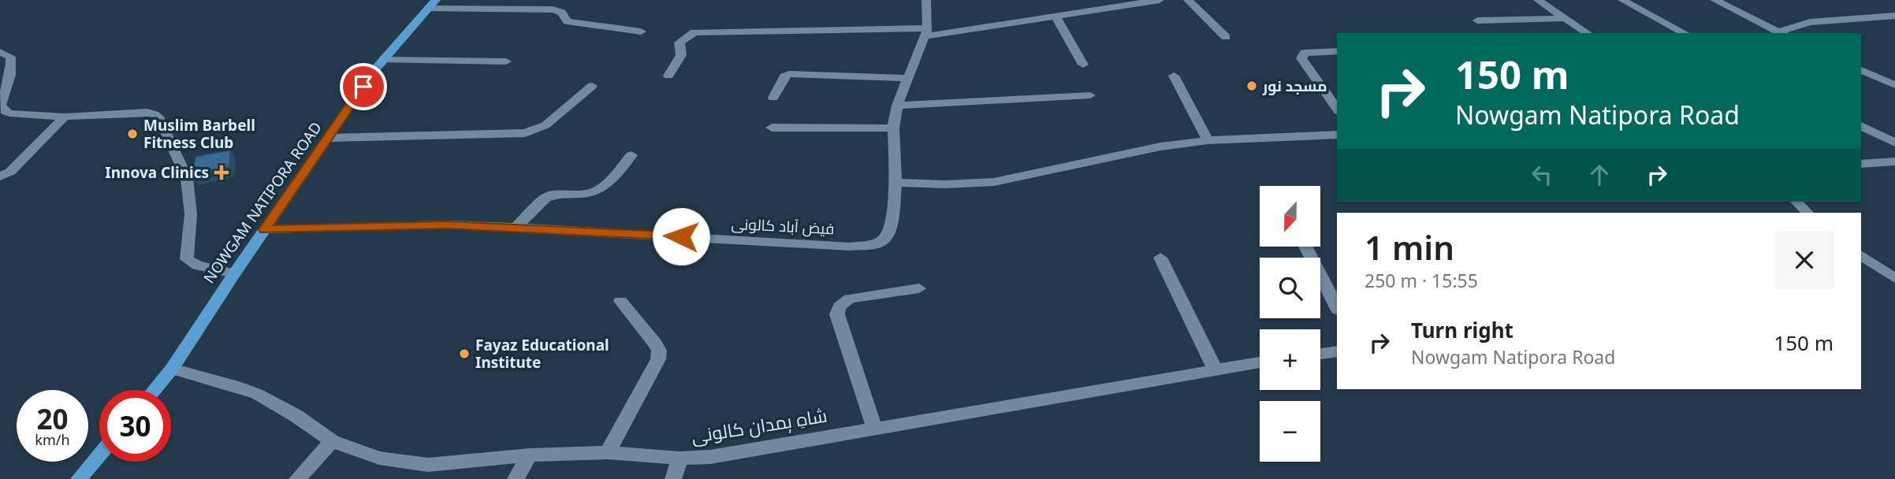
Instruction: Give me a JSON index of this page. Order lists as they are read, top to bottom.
{
  "streets": {
    "main road": ["NOWGAM NATIPORA ROAD"],
    "street": ["فیض آباد کالونی", "شاہِ ہمدان کالونی"]
  },
  "crossings": [
    ["NOWGAM NATIPORA ROAD", "فیض آباد کالونی"],
    ["NOWGAM NATIPORA ROAD", "شاہِ ہمدان کالونی"]
  ],
  "places": {
    "other": ["مسجد نور", "Muslim Barbell Fitness Club", "Fayaz Educational Institute"],
    "health": ["Innova Clinics"]
  },
  "north": "bottom",
  "page": {
    "turn": ["150 m", "Nowgam Natipora Road"],
    "map_buttons": ["+", "−"],
    "heading": ["1 min", "250 m · 15:55"],
    "list": [
      {
        "name": "Turn right",
        "note": "Nowgam Natipora Road",
        "value": "150 m"
      }
    ],
    "speed": "20 km/h",
    "limit": "30"
  }
}
